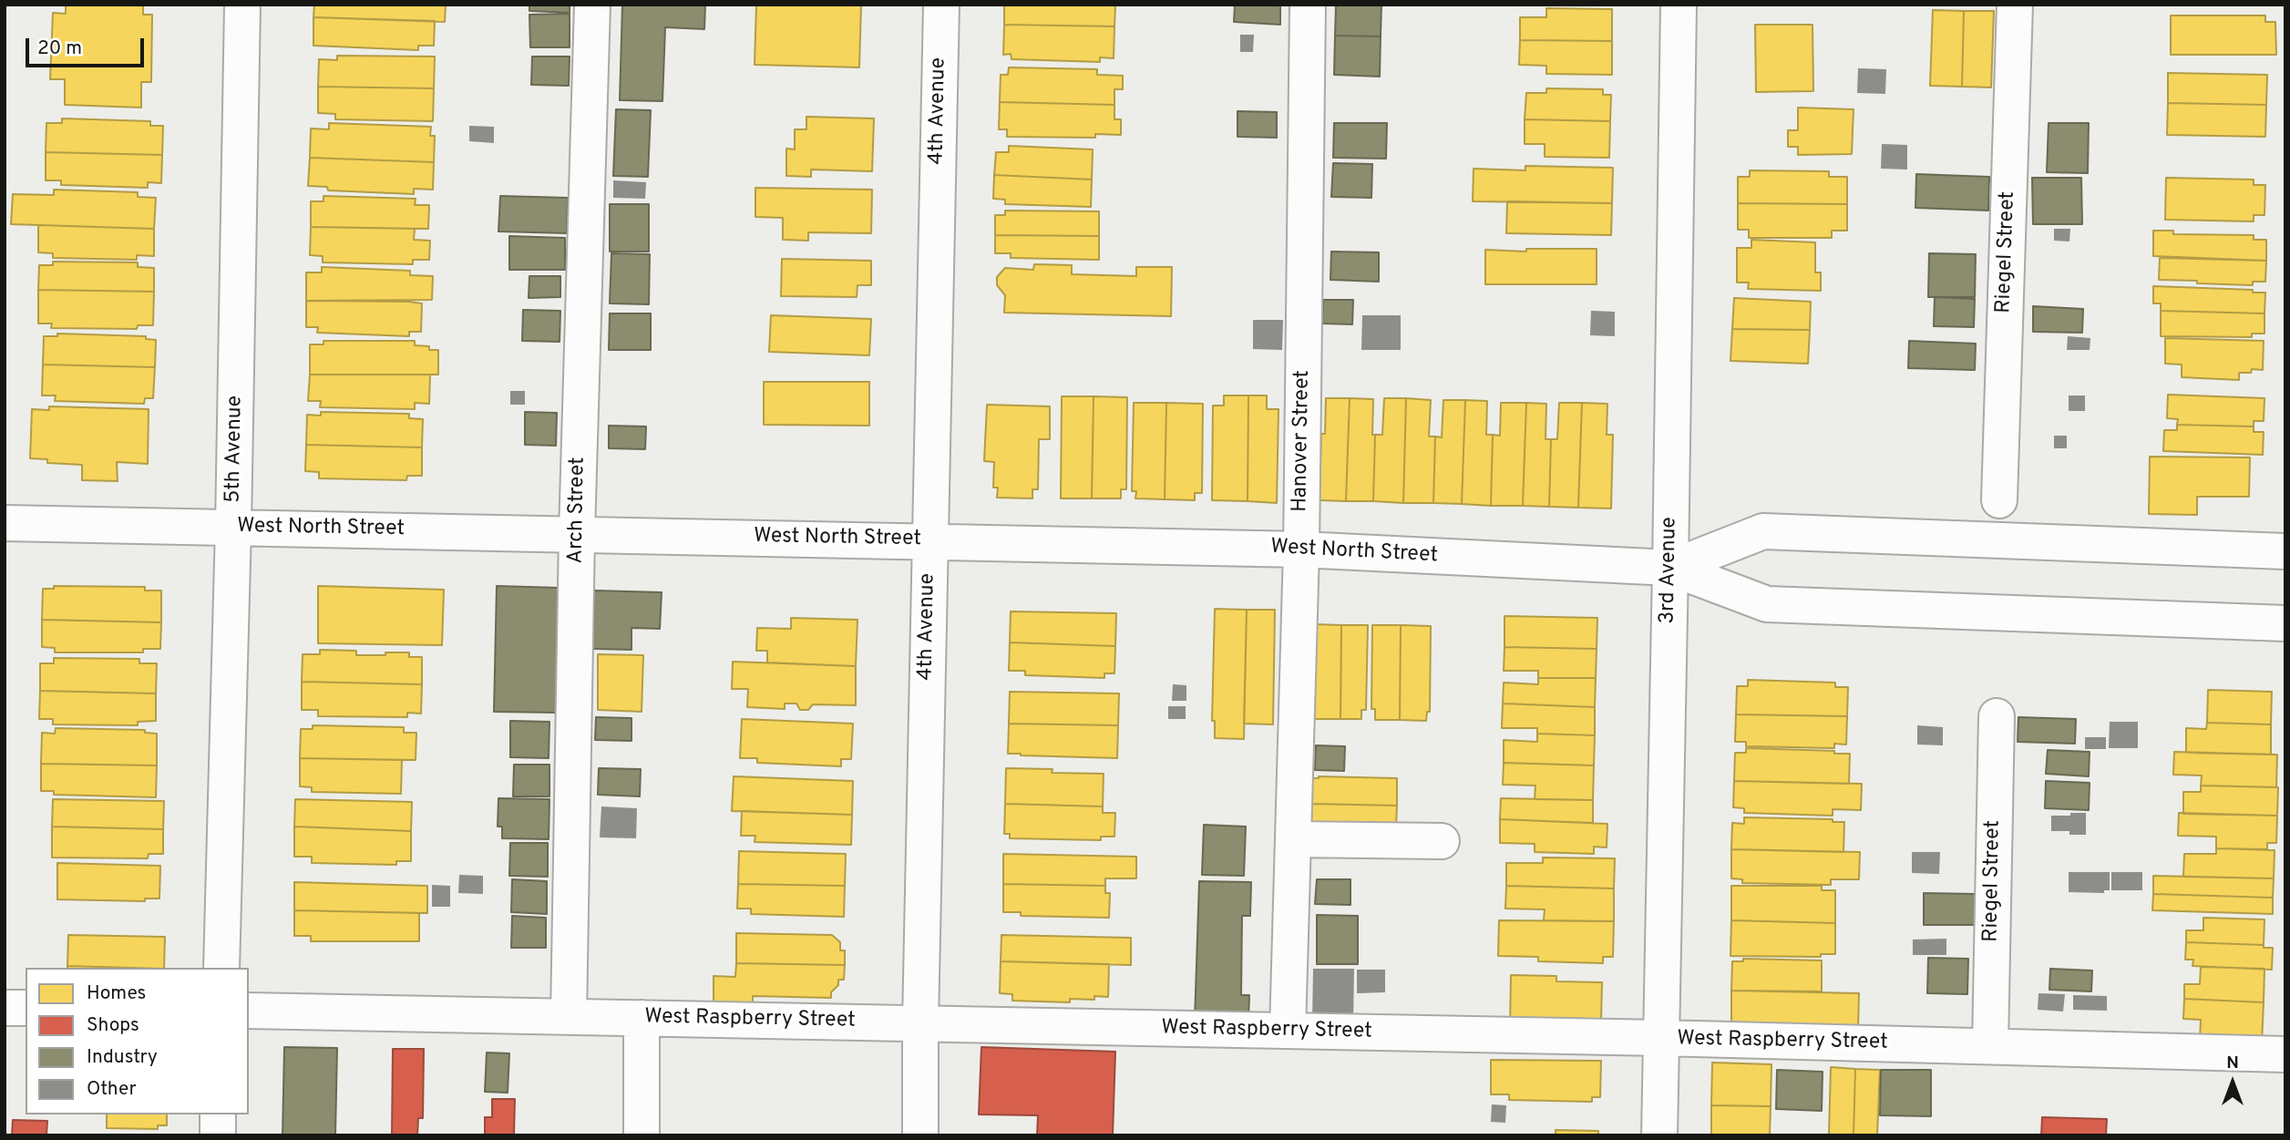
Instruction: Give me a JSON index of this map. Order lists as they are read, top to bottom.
{
  "streets": {
    "main road": [
      "4th Avenue",
      "Riegel Street",
      "Hanover Street",
      "5th Avenue",
      "Arch Street",
      "West North Street",
      "3rd Avenue",
      "West Raspberry Street"
    ]
  },
  "crossings": [
    ["4th Avenue", "West North Street"],
    ["4th Avenue", "West Raspberry Street"],
    ["Riegel Street", "West Raspberry Street"],
    ["Hanover Street", "West North Street"],
    ["Hanover Street", "West Raspberry Street"],
    ["5th Avenue", "West North Street"],
    ["Arch Street", "West North Street"],
    ["Arch Street", "West Raspberry Street"],
    ["West North Street", "3rd Avenue"],
    ["3rd Avenue", "West Raspberry Street"]
  ],
  "legend": [
    "Homes",
    "Shops",
    "Industry",
    "Other"
  ],
  "scale_bar": "20 m",
  "north": "top"
}
